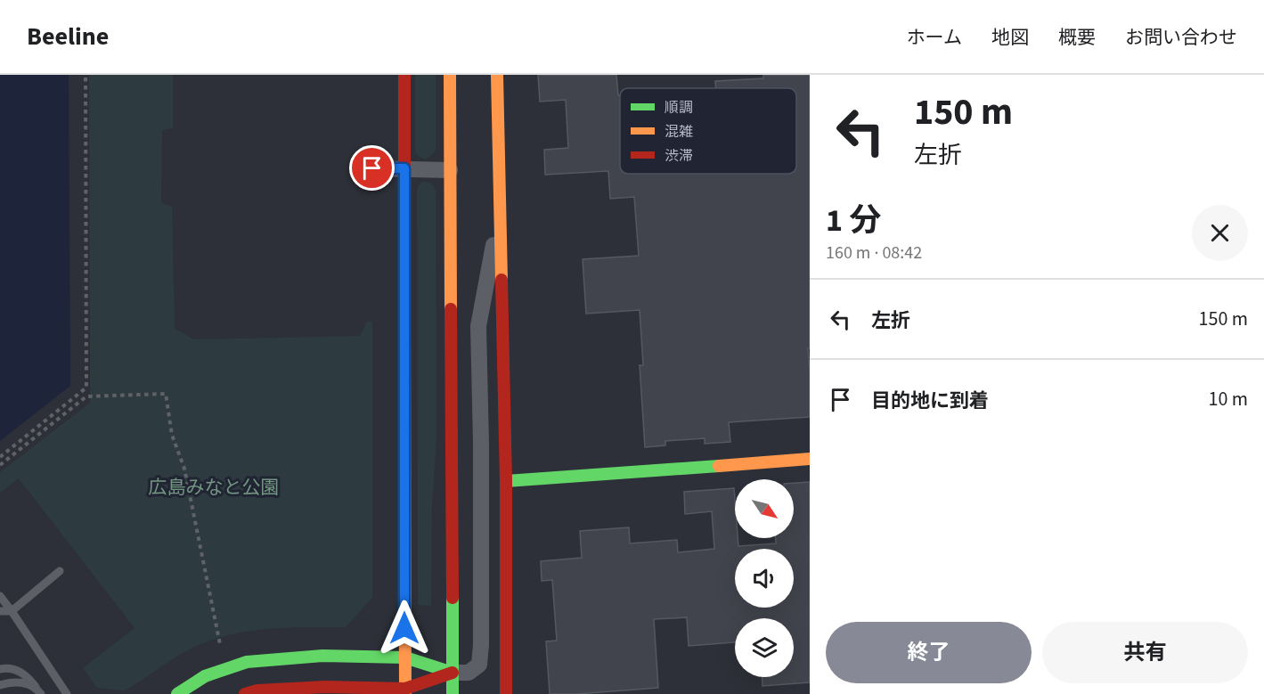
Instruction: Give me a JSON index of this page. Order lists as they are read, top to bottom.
{
  "parks": ["広島みなと公園"],
  "legend": ["順調", "混雑", "渋滞"],
  "north": "bottom right",
  "page": {
    "header": "Beeline",
    "nav": [
      "ホーム",
      "地図",
      "概要",
      "お問い合わせ"
    ],
    "turn": ["150 m", "左折"],
    "heading": ["1 分", "160 m · 08:42"],
    "list": [
      {
        "name": "左折",
        "value": "150 m"
      },
      {
        "name": "目的地に到着",
        "value": "10 m"
      }
    ],
    "buttons": ["終了", "共有"]
  }
}
